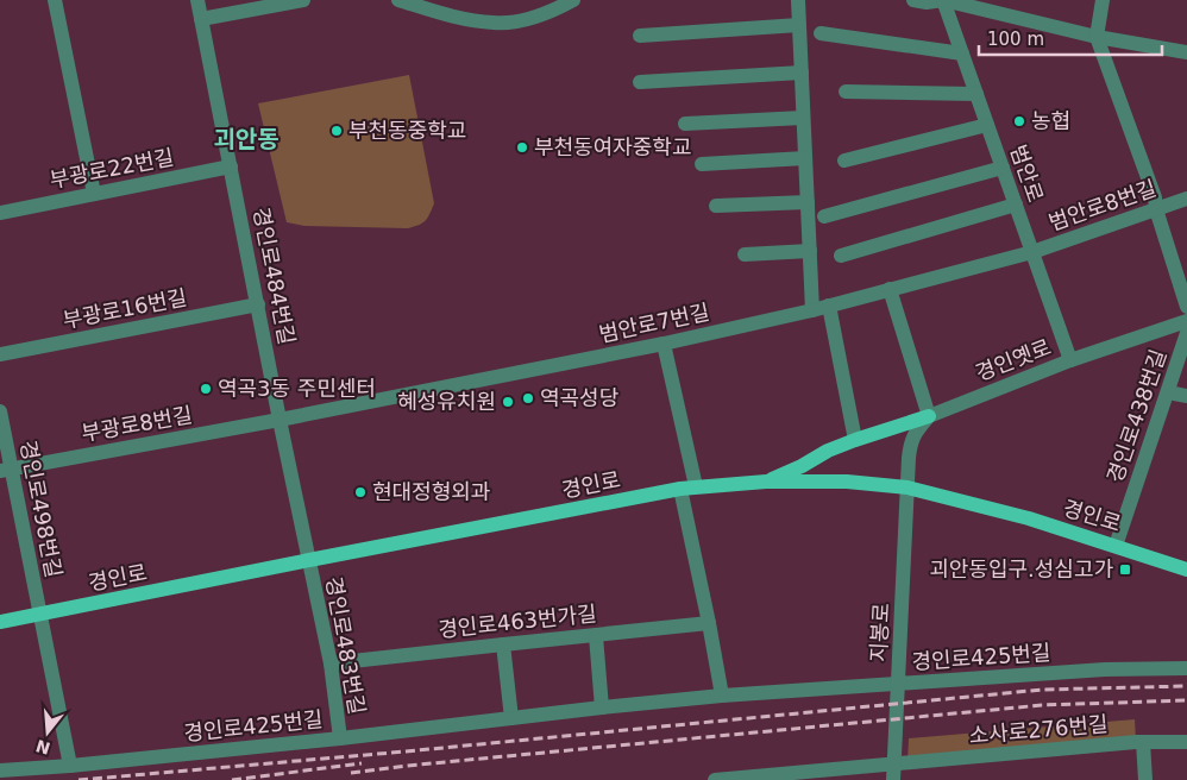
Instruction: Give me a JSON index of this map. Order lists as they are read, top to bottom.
{
  "streets": {
    "main road": ["경인로"],
    "street": [
      "부광로22번길",
      "범안로",
      "범안로8번길",
      "경인로484번길",
      "부광로16번길",
      "범안로7번길",
      "경인옛로",
      "경인로438번길",
      "부광로8번길",
      "경인로498번길",
      "경인로463번가길",
      "지봉로",
      "경인로483번길",
      "경인로425번길",
      "소사로276번길"
    ]
  },
  "crossings": [
    ["부광로22번길", "경인로484번길"],
    ["범안로", "범안로8번길"],
    ["범안로", "범안로7번길"],
    ["범안로", "경인옛로"],
    ["범안로8번길", "범안로7번길"],
    ["경인로484번길", "부광로16번길"],
    ["경인로484번길", "범안로7번길"],
    ["경인로484번길", "부광로8번길"],
    ["경인로484번길", "경인로"],
    ["경인로484번길", "경인로483번길"],
    ["범안로7번길", "부광로8번길"],
    ["경인로438번길", "경인로"],
    ["부광로8번길", "경인로498번길"],
    ["경인로", "경인로498번길"],
    ["경인로", "지봉로"],
    ["경인로", "경인로483번길"],
    ["경인로498번길", "경인로425번길"],
    ["경인로463번가길", "경인로483번길"],
    ["경인로483번길", "경인로425번길"]
  ],
  "districts": ["괴안동"],
  "places": {
    "other": [
      "농협",
      "부천동중학교",
      "부천동여자중학교",
      "역곡3동 주민센터",
      "역곡성당",
      "혜성유치원",
      "현대정형외과"
    ],
    "transit": ["괴안동입구.성심고가"]
  },
  "scale_bar": "100 m",
  "north": "bottom"
}
